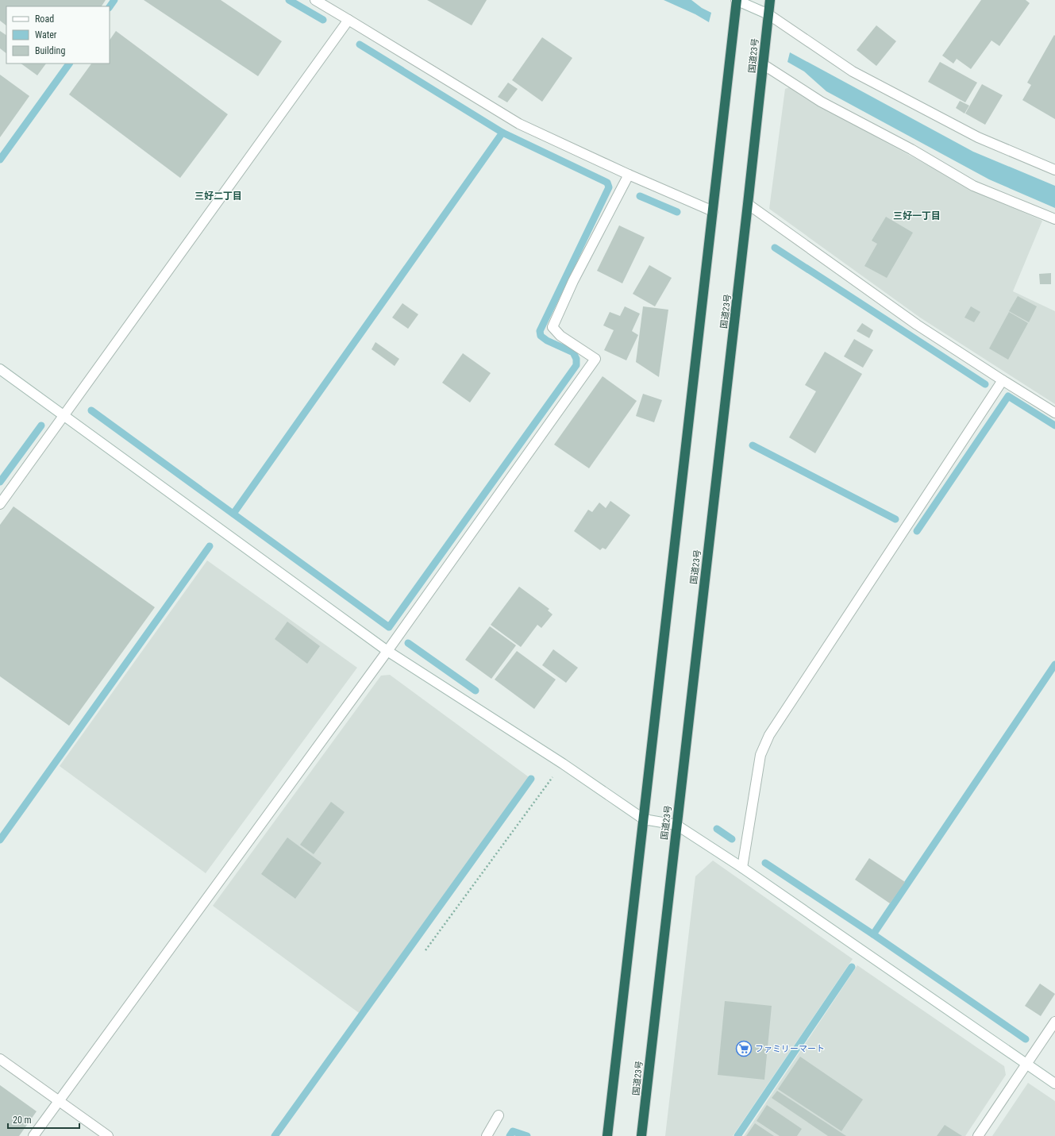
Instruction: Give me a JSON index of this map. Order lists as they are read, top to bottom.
{
  "streets": {
    "highway": ["国道23号"]
  },
  "districts": ["三好二丁目", "三好一丁目"],
  "places": {
    "supermarket": ["ファミリーマート"]
  },
  "legend": ["Road", "Water", "Building"],
  "scale_bar": "20 m"
}
